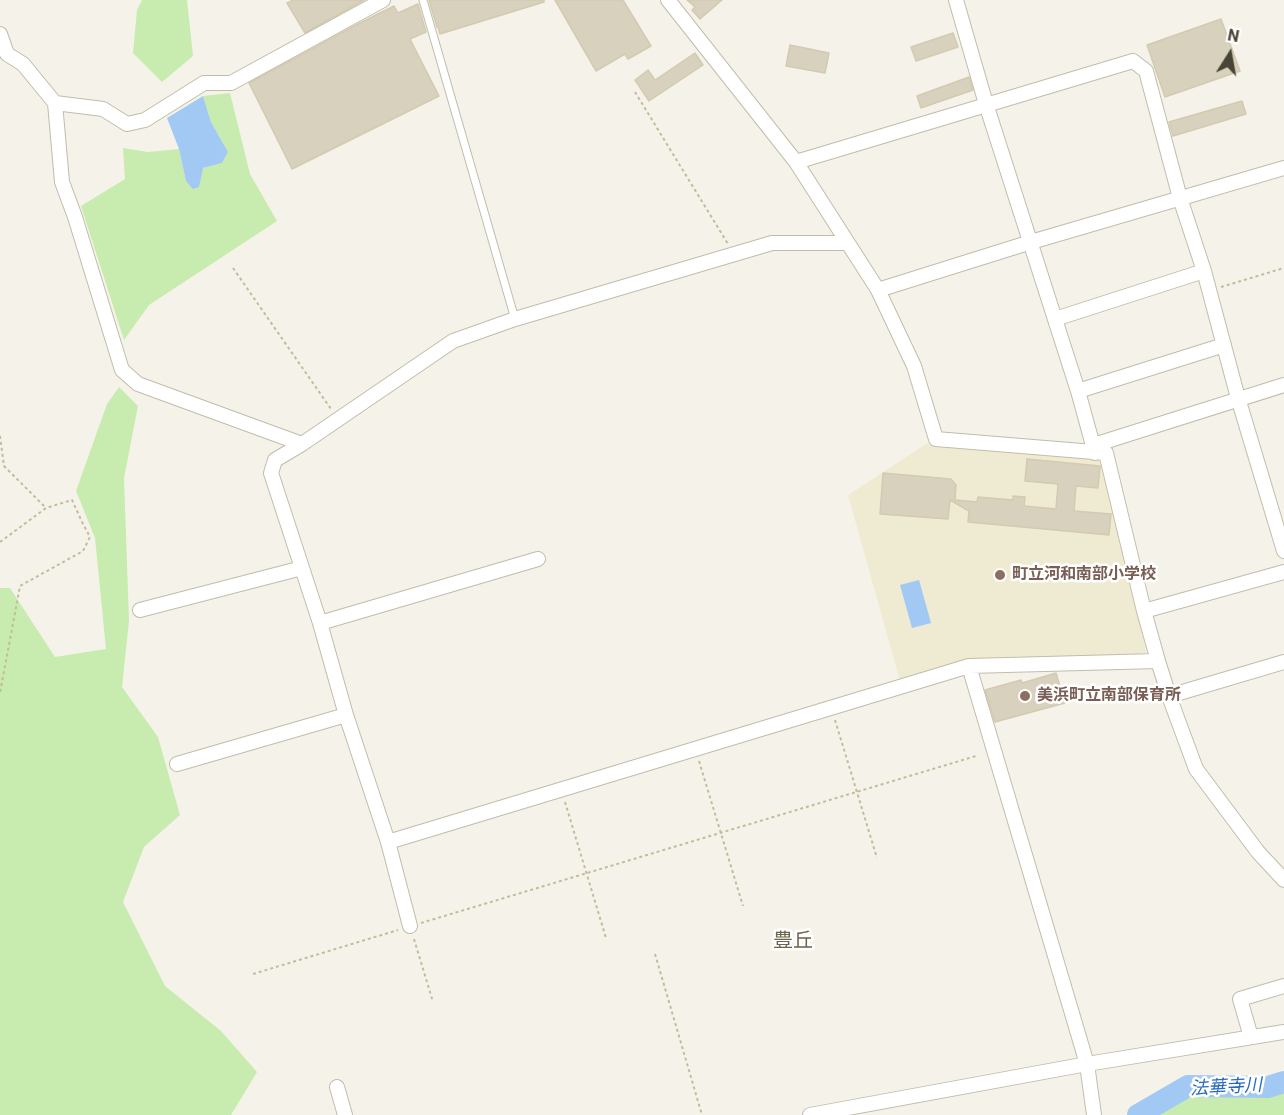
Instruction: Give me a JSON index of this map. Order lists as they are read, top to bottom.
{
  "districts": ["豊丘"],
  "water": ["法華寺川"],
  "places": ["町立河和南部小学校", "美浜町立南部保育所"],
  "north": "top"
}
